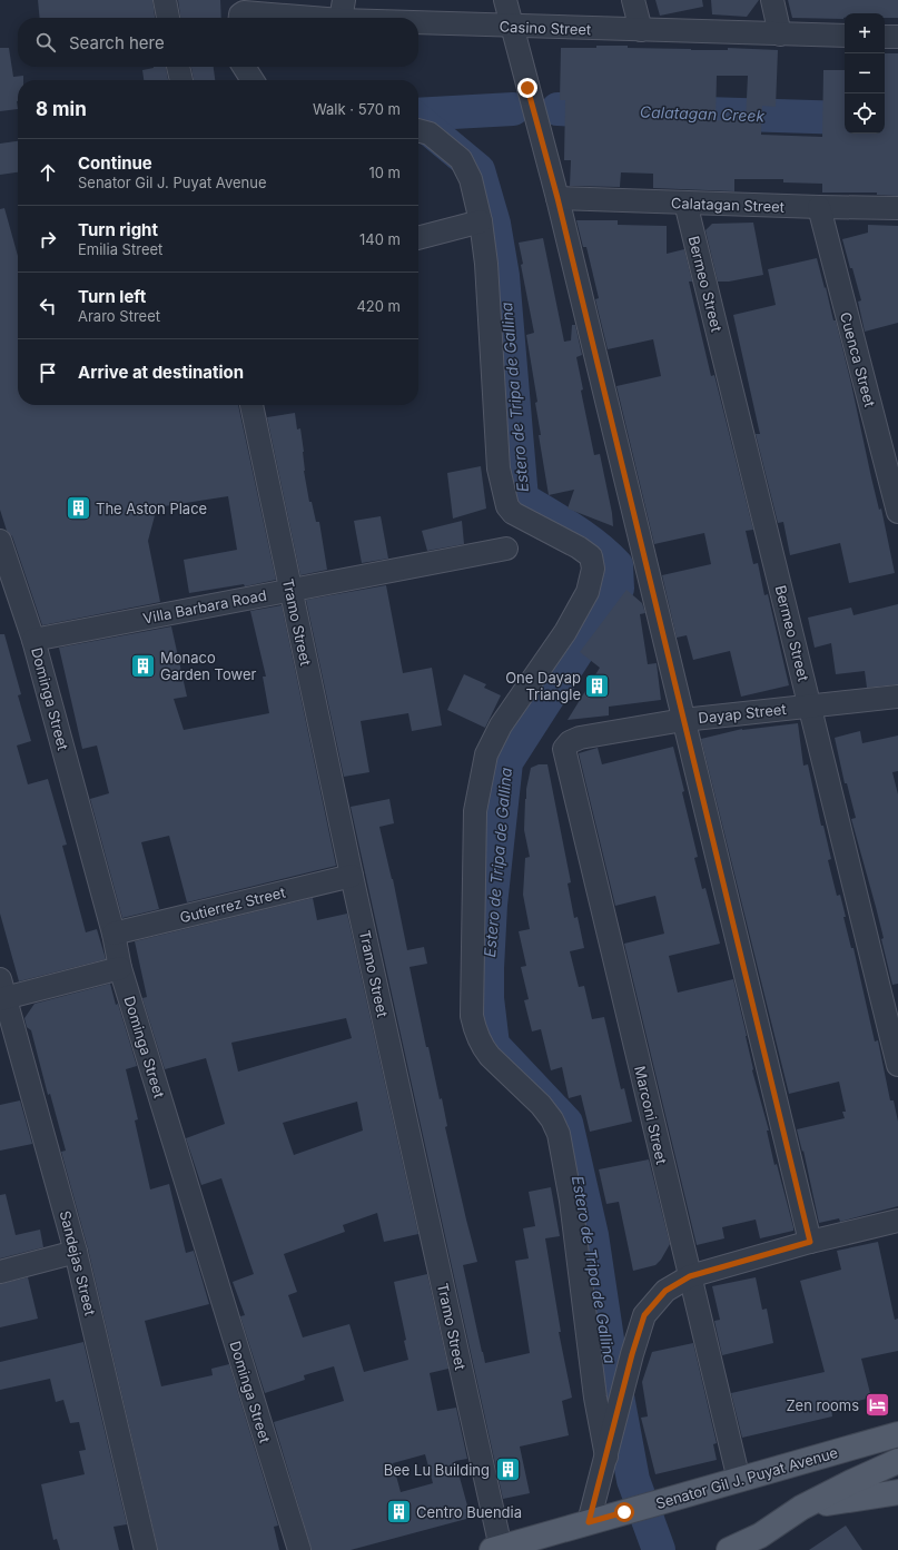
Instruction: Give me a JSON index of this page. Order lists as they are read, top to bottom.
{
  "streets": {
    "main road": ["Senator Gil J. Puyat Avenue"],
    "street": [
      "Casino Street",
      "Calatagan Street",
      "Bermeo Street",
      "Cuenca Street",
      "Villa Barbara Road",
      "Tramo Street",
      "Dominga Street",
      "Dayap Street",
      "Gutierrez Street",
      "Marconi Street",
      "Sandejas Street"
    ]
  },
  "crossings": [
    ["Calatagan Street", "Bermeo Street"],
    ["Calatagan Street", "Cuenca Street"],
    ["Bermeo Street", "Dayap Street"],
    ["Villa Barbara Road", "Tramo Street"],
    ["Villa Barbara Road", "Dominga Street"],
    ["Tramo Street", "Gutierrez Street"],
    ["Tramo Street", "Senator Gil J. Puyat Avenue"],
    ["Dominga Street", "Gutierrez Street"],
    ["Dayap Street", "Marconi Street"],
    ["Marconi Street", "Senator Gil J. Puyat Avenue"]
  ],
  "water": ["Calatagan Creek", "Estero de Tripa de Gallina"],
  "places": {
    "building": [
      "The Aston Place",
      "Monaco Garden Tower",
      "One Dayap Triangle",
      "Bee Lu Building",
      "Centro Buendia"
    ],
    "hotel": ["Zen rooms"]
  },
  "page": {
    "map_buttons": ["+", "−"],
    "search": "Search here",
    "heading": ["8 min", "Walk · 570 m"],
    "list": [
      ["Continue", "Senator Gil J. Puyat Avenue", "10 m"],
      ["Turn right", "Emilia Street", "140 m"],
      ["Turn left", "Araro Street", "420 m"],
      "Arrive at destination"
    ]
  }
}
